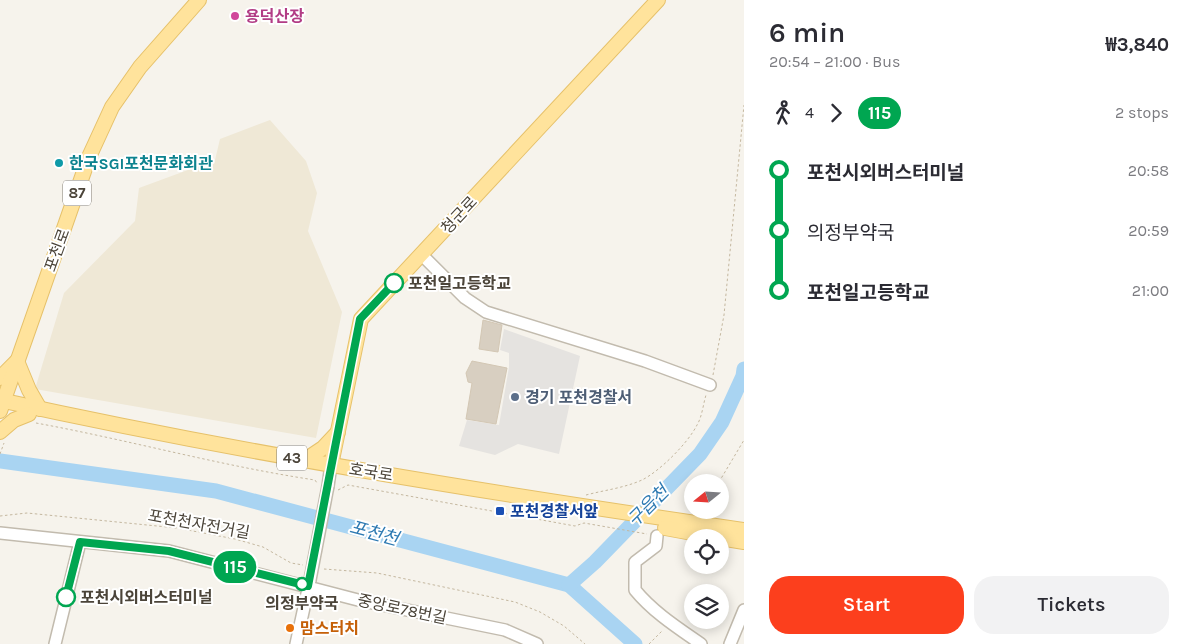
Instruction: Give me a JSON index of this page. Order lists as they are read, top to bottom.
{
  "streets": {
    "main road": [
      "87",
      "청군로",
      "포천로",
      "43",
      "호국로"
    ],
    "street": ["중앙로78번길"],
    "path": ["포천천자전거길"]
  },
  "crossings": [
    ["청군로", "호국로"],
    ["포천로", "호국로"]
  ],
  "water": ["구읍천", "포천천"],
  "places": {
    "other": [
      "용덕산장",
      "한국SGI포천문화회관",
      "포천일고등학교",
      "경기 포천경찰서",
      "의정부약국",
      "포천시외버스터미널",
      "맘스터치"
    ],
    "transit": ["포천경찰서앞"]
  },
  "lines": ["bus line 115"],
  "north": "left",
  "page": {
    "on_map": "115",
    "heading": ["6 min", "20:54 – 21:00 · Bus", "₩3,840"],
    "legs": ["4", "115", "2 stops"],
    "list": [
      {
        "name": "포천시외버스터미널",
        "value": "20:58"
      },
      {
        "name": "의정부약국",
        "value": "20:59"
      },
      {
        "name": "포천일고등학교",
        "value": "21:00"
      }
    ],
    "buttons": ["Start", "Tickets"]
  }
}
